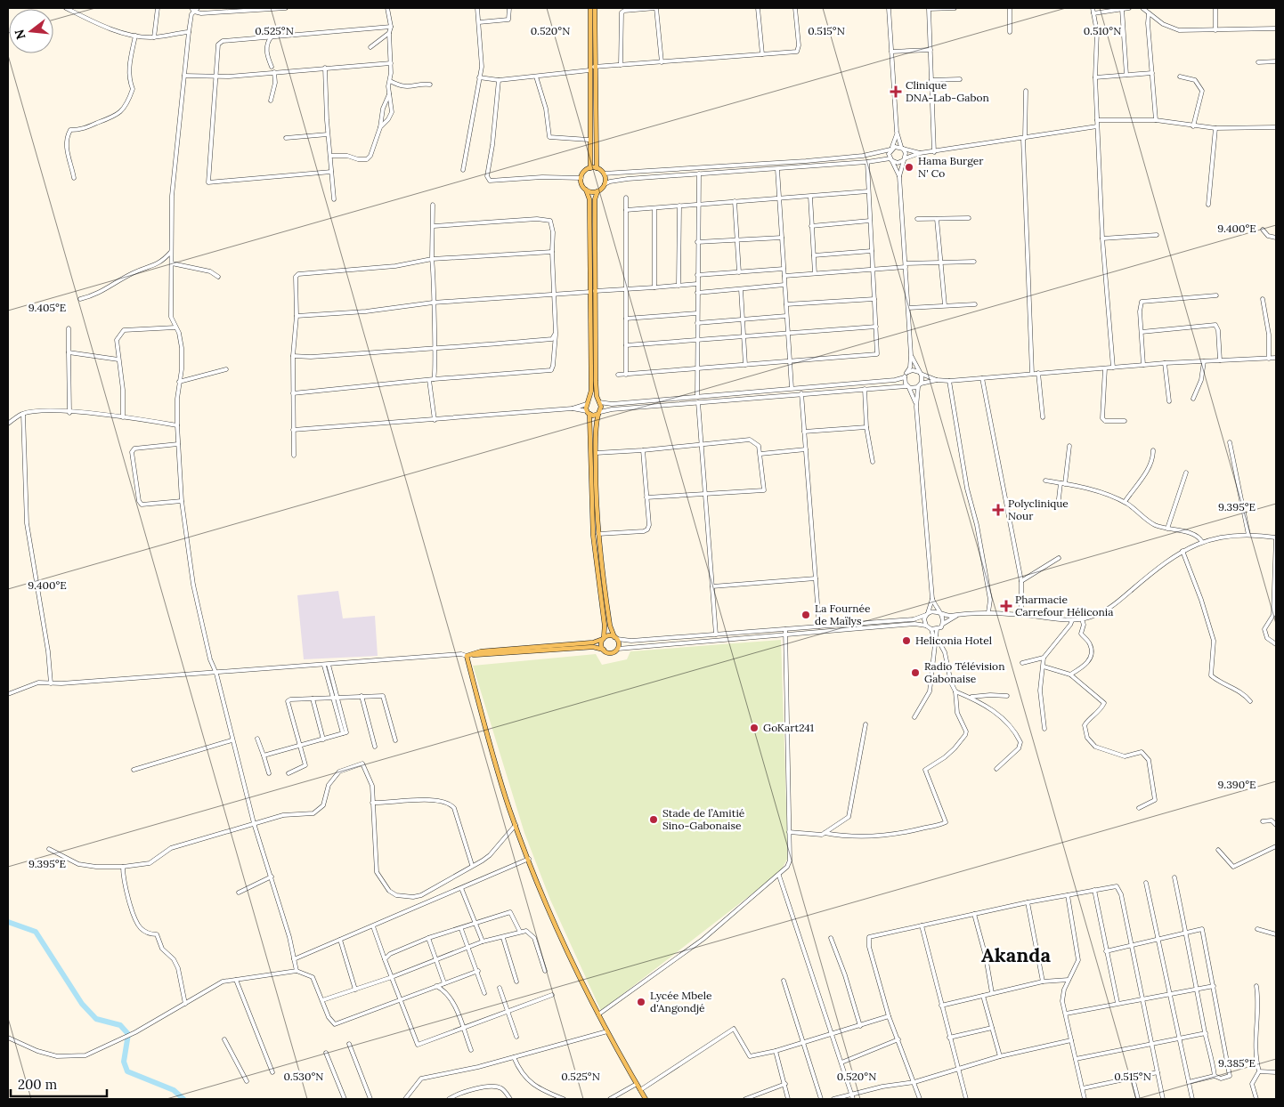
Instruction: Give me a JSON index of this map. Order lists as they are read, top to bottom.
{
  "districts": ["Akanda"],
  "places": {
    "health": ["Clinique DNA-Lab-Gabon", "Polyclinique Nour", "Pharmacie Carrefour Héliconia"],
    "other": [
      "Hama Burger N' Co",
      "La Fournée de Maïlys",
      "Heliconia Hotel",
      "Radio Télévision Gabonaise",
      "GoKart241",
      "Stade de l’Amitié Sino-Gabonaise",
      "Lycée Mbele d'Angondjé"
    ]
  },
  "scale_bar": "200 m",
  "north": "left",
  "coordinates": [
    "0.525°N",
    "0.520°N",
    "0.515°N",
    "0.510°N",
    "9.400°E",
    "9.405°E",
    "9.395°E",
    "9.390°E",
    "9.385°E",
    "0.530°N"
  ]
}
